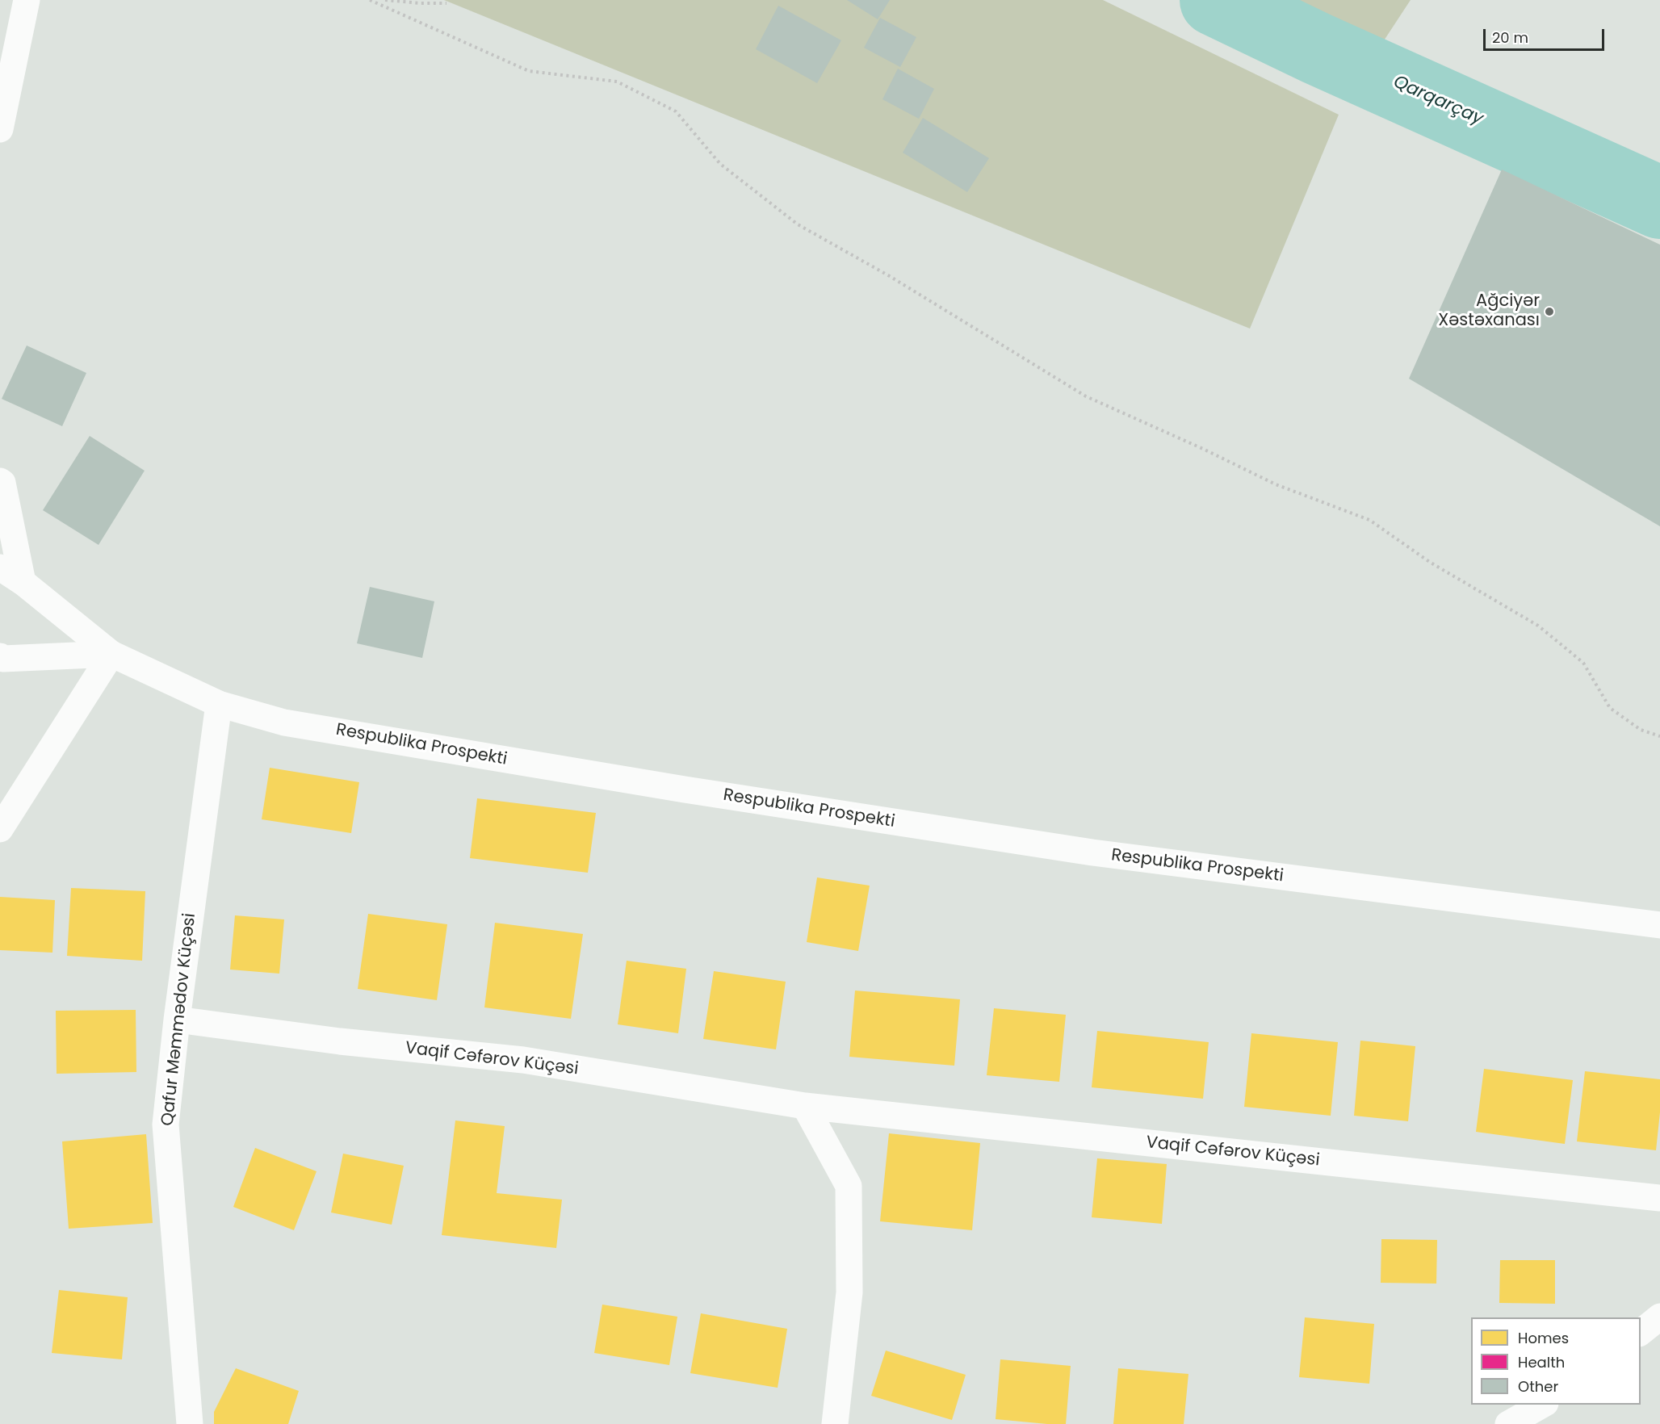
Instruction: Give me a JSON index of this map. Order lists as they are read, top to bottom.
{
  "streets": {
    "street": ["Respublika Prospekti", "Qafur Məmmədov Küçəsi", "Vaqif Cəfərov Küçəsi"]
  },
  "crossings": [
    ["Respublika Prospekti", "Qafur Məmmədov Küçəsi"],
    ["Qafur Məmmədov Küçəsi", "Vaqif Cəfərov Küçəsi"]
  ],
  "water": ["Qarqarçay"],
  "places": ["Ağciyər Xəstəxanası"],
  "legend": ["Homes", "Health", "Other"],
  "scale_bar": "20 m"
}
